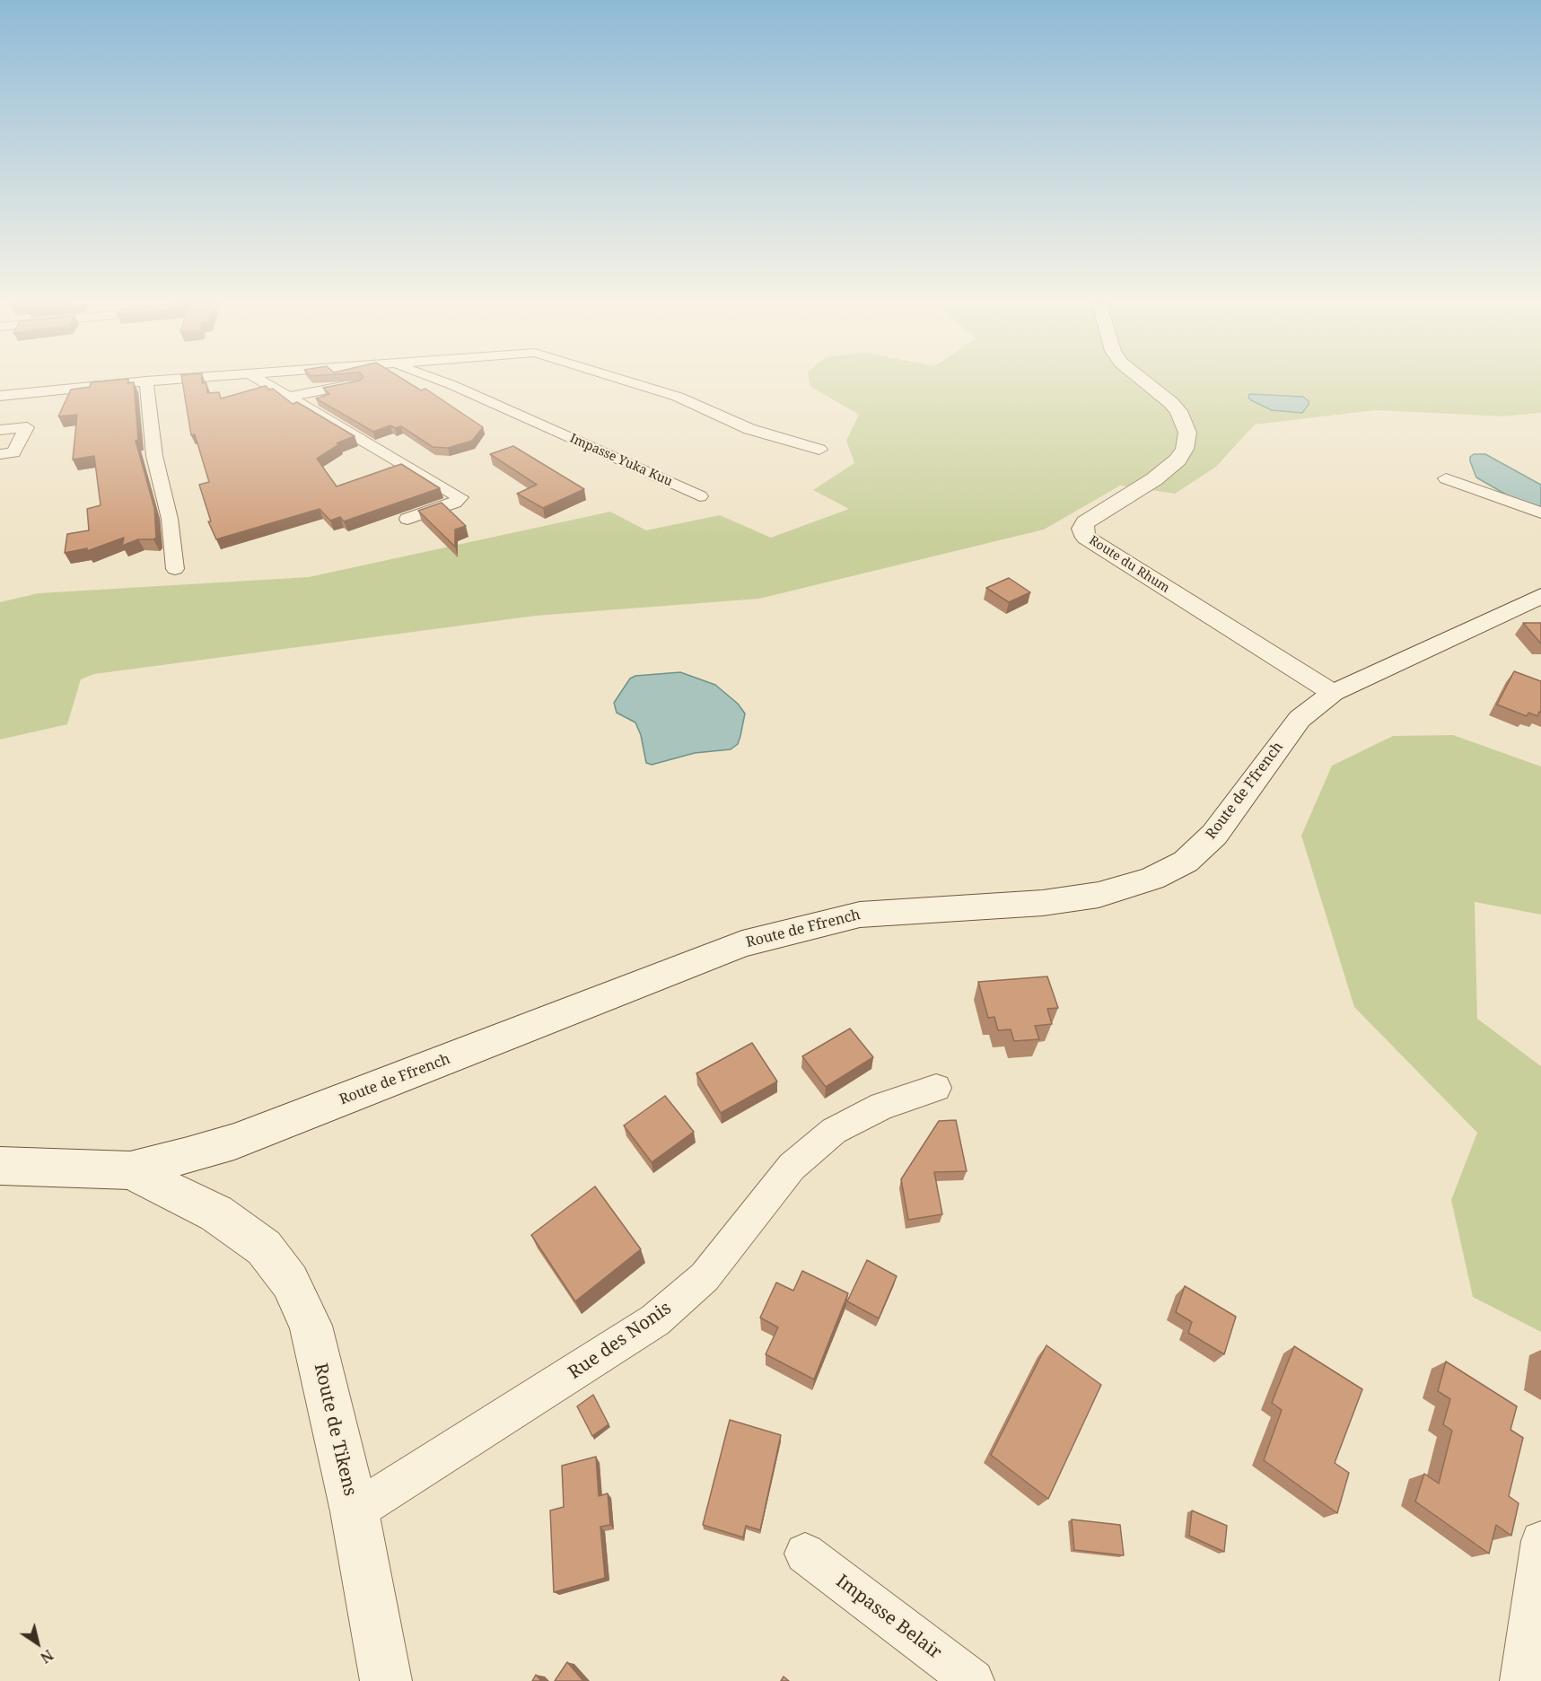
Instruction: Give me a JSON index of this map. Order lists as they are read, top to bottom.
{
  "streets": {
    "street": [
      "Impasse Yuka Kuu",
      "Route du Rhum",
      "Route de Ffrench",
      "Rue des Nonis",
      "Route de Tikens",
      "Impasse Belair"
    ]
  },
  "crossings": [
    ["Route du Rhum", "Route de Ffrench"],
    ["Route de Ffrench", "Route de Tikens"],
    ["Rue des Nonis", "Route de Tikens"]
  ],
  "north": "bottom right"
}
